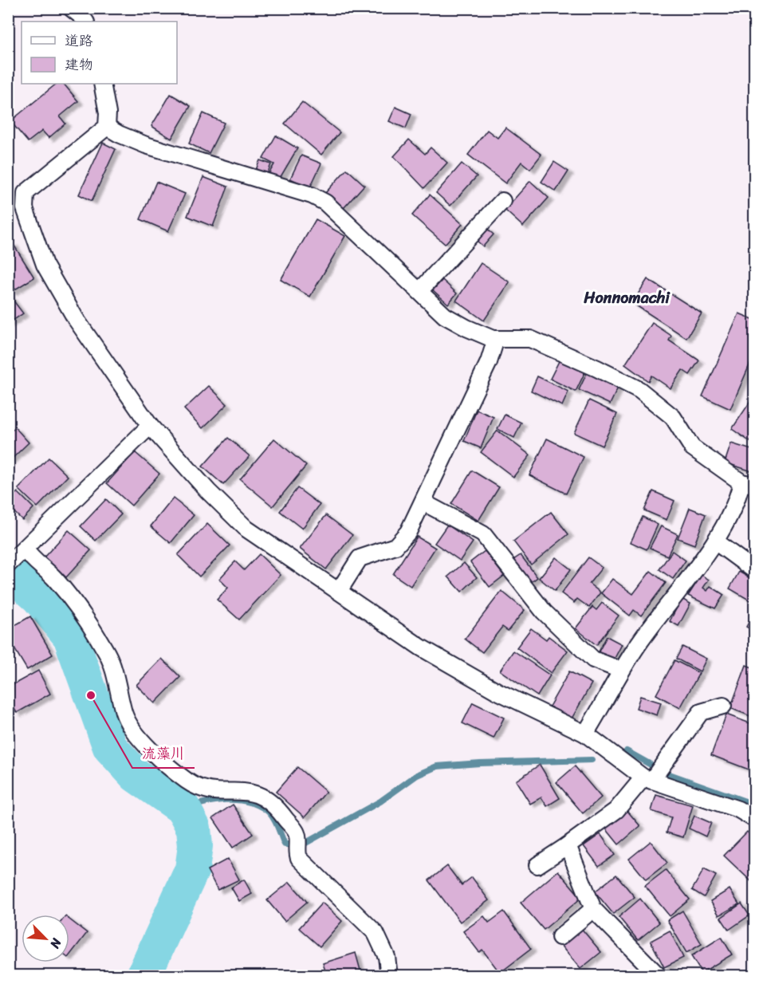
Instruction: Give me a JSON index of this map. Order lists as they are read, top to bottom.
{
  "districts": ["Honnomachi"],
  "places": ["流藻川"],
  "legend": ["道路", "建物"],
  "north": "bottom right"
}
